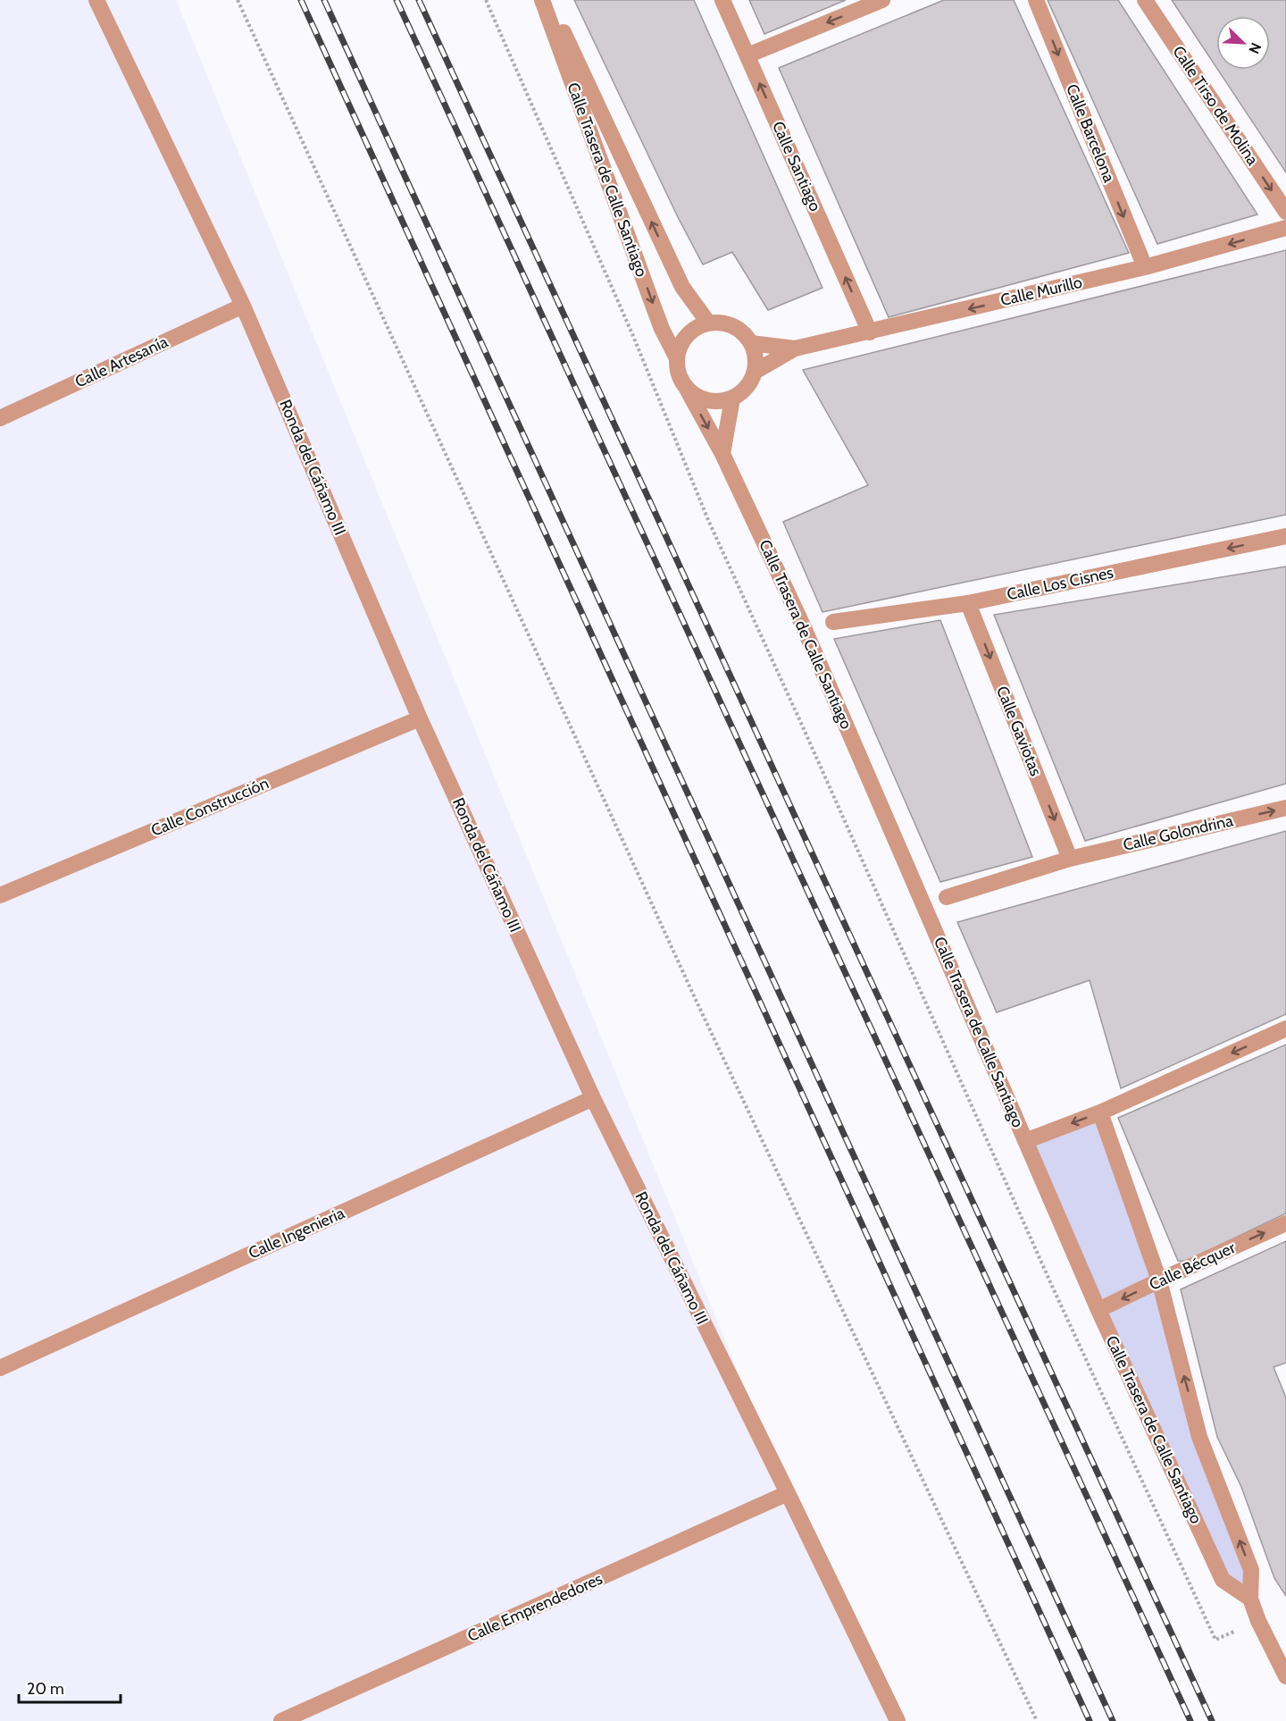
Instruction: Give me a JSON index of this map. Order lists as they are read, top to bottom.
{
  "streets": {
    "street": [
      "Calle Tirso de Molina",
      "Calle Barcelona",
      "Calle Santiago",
      "Calle Trasera de Calle Santiago",
      "Calle Murillo",
      "Calle Artesanía",
      "Ronda del Cáñamo III",
      "Calle Los Cisnes",
      "Calle Gaviotas",
      "Calle Construcción",
      "Calle Golondrina",
      "Calle Ingenieria",
      "Calle Bécquer",
      "Calle Emprendedores"
    ]
  },
  "crossings": [
    ["Calle Barcelona", "Calle Murillo"],
    ["Calle Santiago", "Calle Murillo"],
    ["Calle Trasera de Calle Santiago", "Calle Murillo"],
    ["Calle Trasera de Calle Santiago", "Calle Bécquer"],
    ["Calle Artesanía", "Ronda del Cáñamo III"],
    ["Ronda del Cáñamo III", "Calle Construcción"],
    ["Ronda del Cáñamo III", "Calle Ingenieria"],
    ["Ronda del Cáñamo III", "Calle Emprendedores"],
    ["Calle Los Cisnes", "Calle Gaviotas"],
    ["Calle Gaviotas", "Calle Golondrina"]
  ],
  "one_way": [
    "Calle Tirso de Molina",
    "Calle Barcelona",
    "Calle Santiago",
    "Calle Murillo",
    "Calle Los Cisnes",
    "Calle Gaviotas",
    "Calle Golondrina"
  ],
  "scale_bar": "20 m",
  "north": "bottom right"
}
